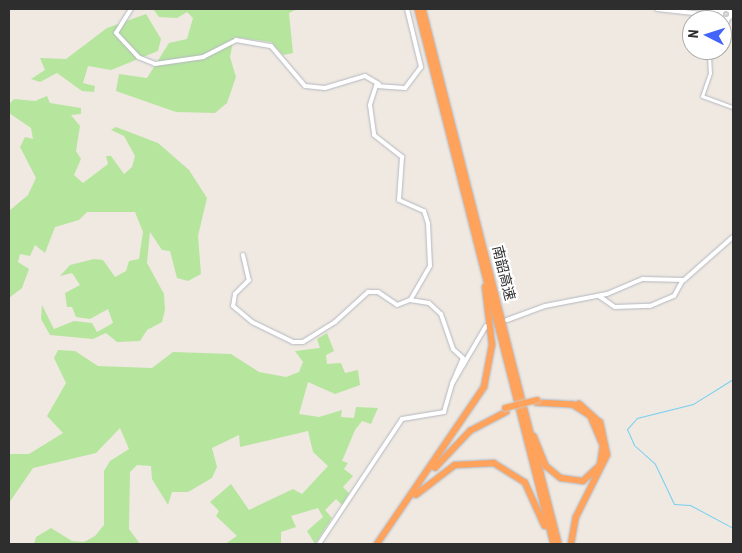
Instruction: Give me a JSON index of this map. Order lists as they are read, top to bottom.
{
  "streets": {
    "highway": ["南韶高速"]
  },
  "north": "left"
}
